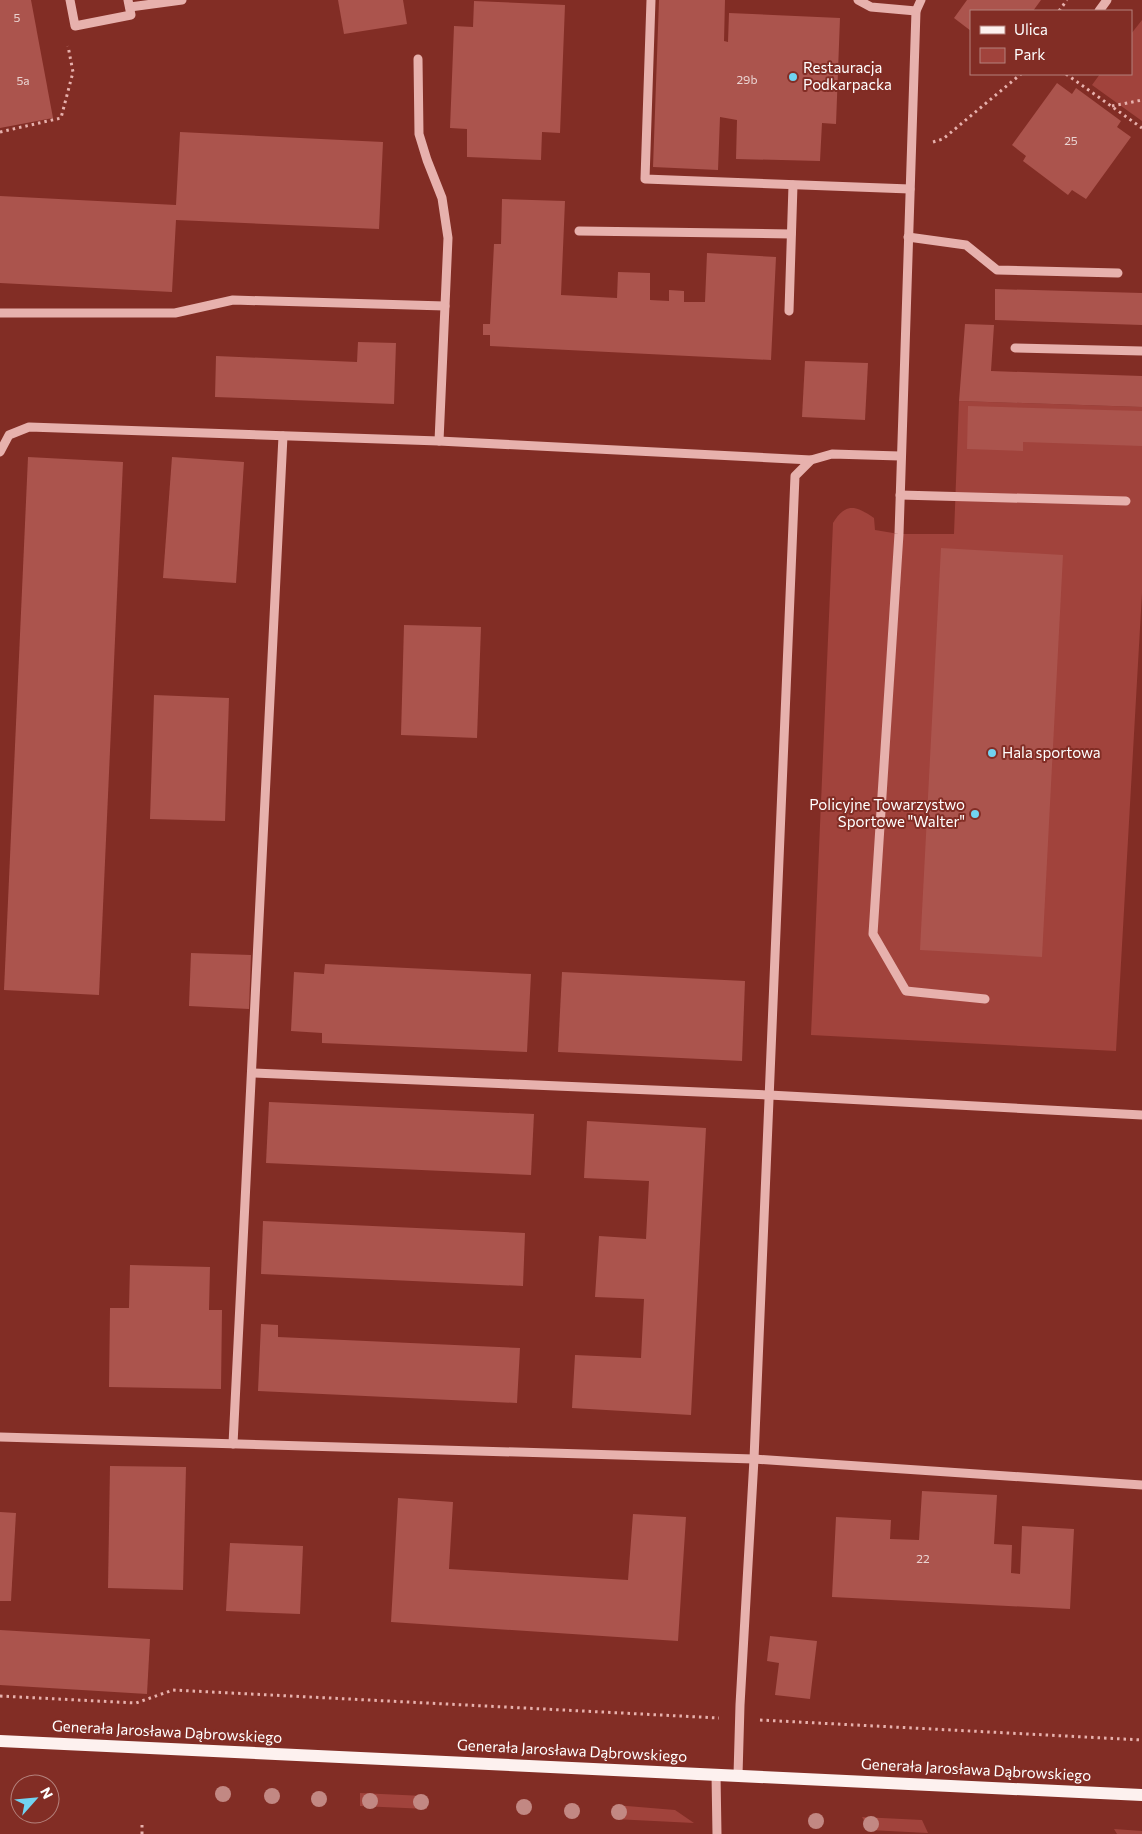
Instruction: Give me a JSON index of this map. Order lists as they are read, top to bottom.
{
  "streets": {
    "main road": ["Generała Jarosława Dąbrowskiego"]
  },
  "places": ["Restauracja Podkarpacka", "Hala sportowa", "Policyjne Towarzystwo Sportowe \"Walter\""],
  "house_numbers": [
    "5",
    "29b",
    "5a",
    "25",
    "22"
  ],
  "legend": ["Ulica", "Park"],
  "north": "top right"
}
